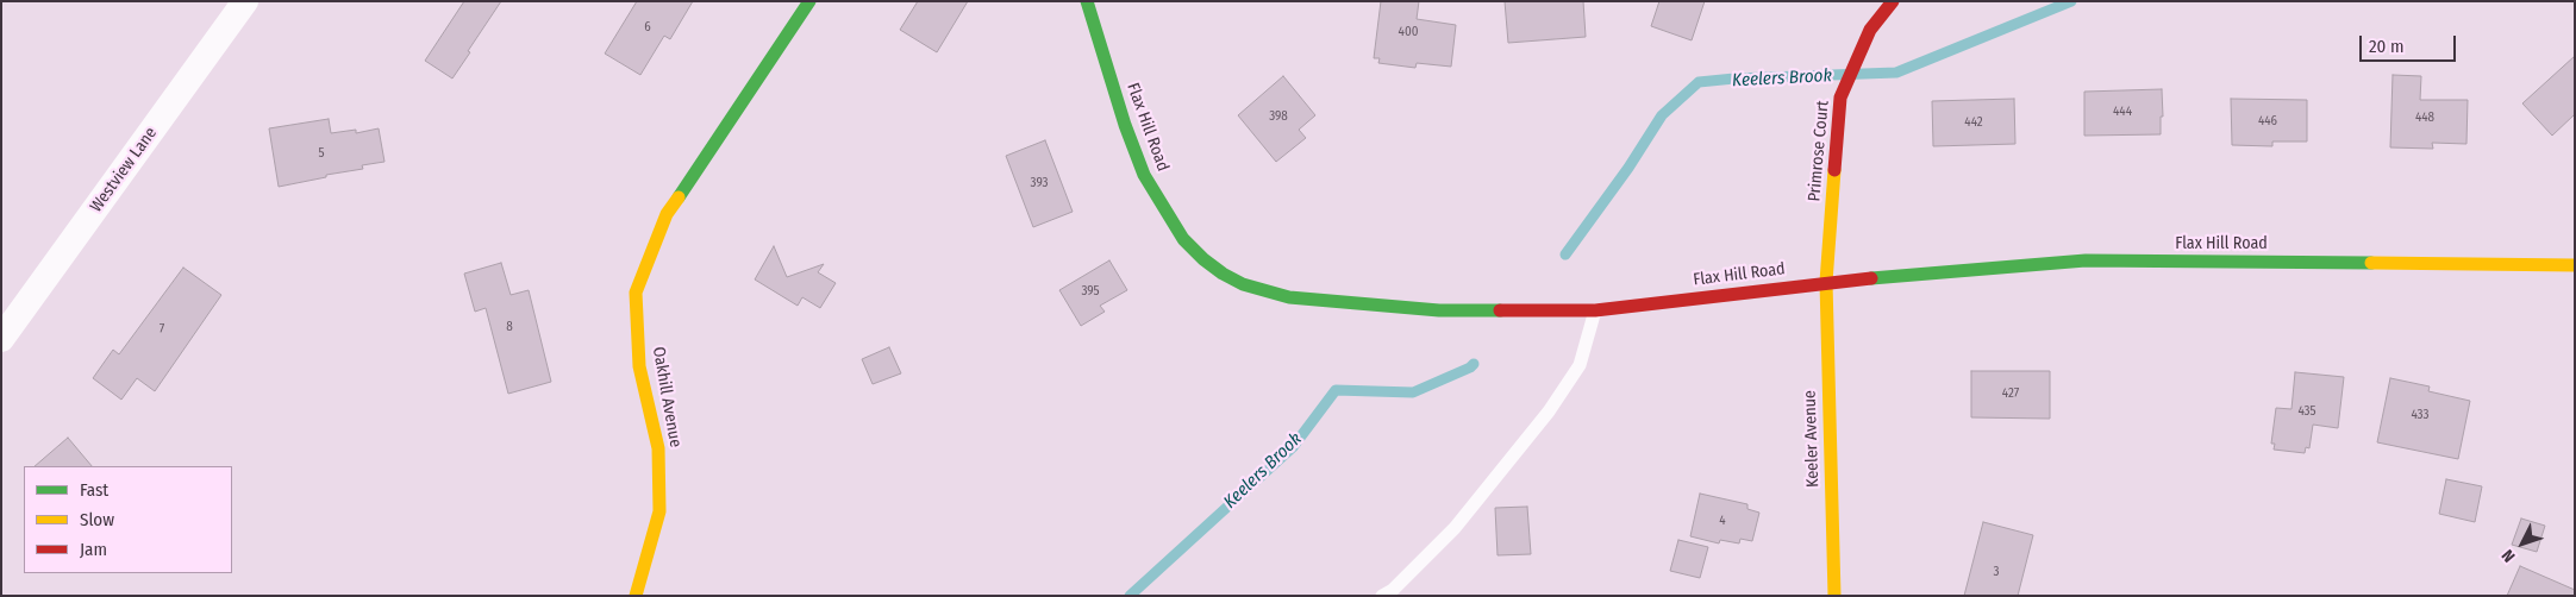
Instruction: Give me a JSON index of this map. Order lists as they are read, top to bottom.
{
  "streets": {
    "main road": [
      "Flax Hill Road",
      "Primrose Court",
      "Oakhill Avenue",
      "Keeler Avenue"
    ],
    "street": ["Westview Lane"]
  },
  "crossings": [
    ["Flax Hill Road", "Primrose Court"],
    ["Flax Hill Road", "Keeler Avenue"],
    ["Primrose Court", "Keeler Avenue"]
  ],
  "water": ["Keelers Brook"],
  "house_numbers": [
    "6",
    "400",
    "444",
    "398",
    "448",
    "446",
    "442",
    "5",
    "393",
    "395",
    "8",
    "7",
    "427",
    "435",
    "433",
    "4",
    "3"
  ],
  "legend": ["Fast", "Slow", "Jam"],
  "scale_bar": "20 m",
  "north": "bottom left"
}
